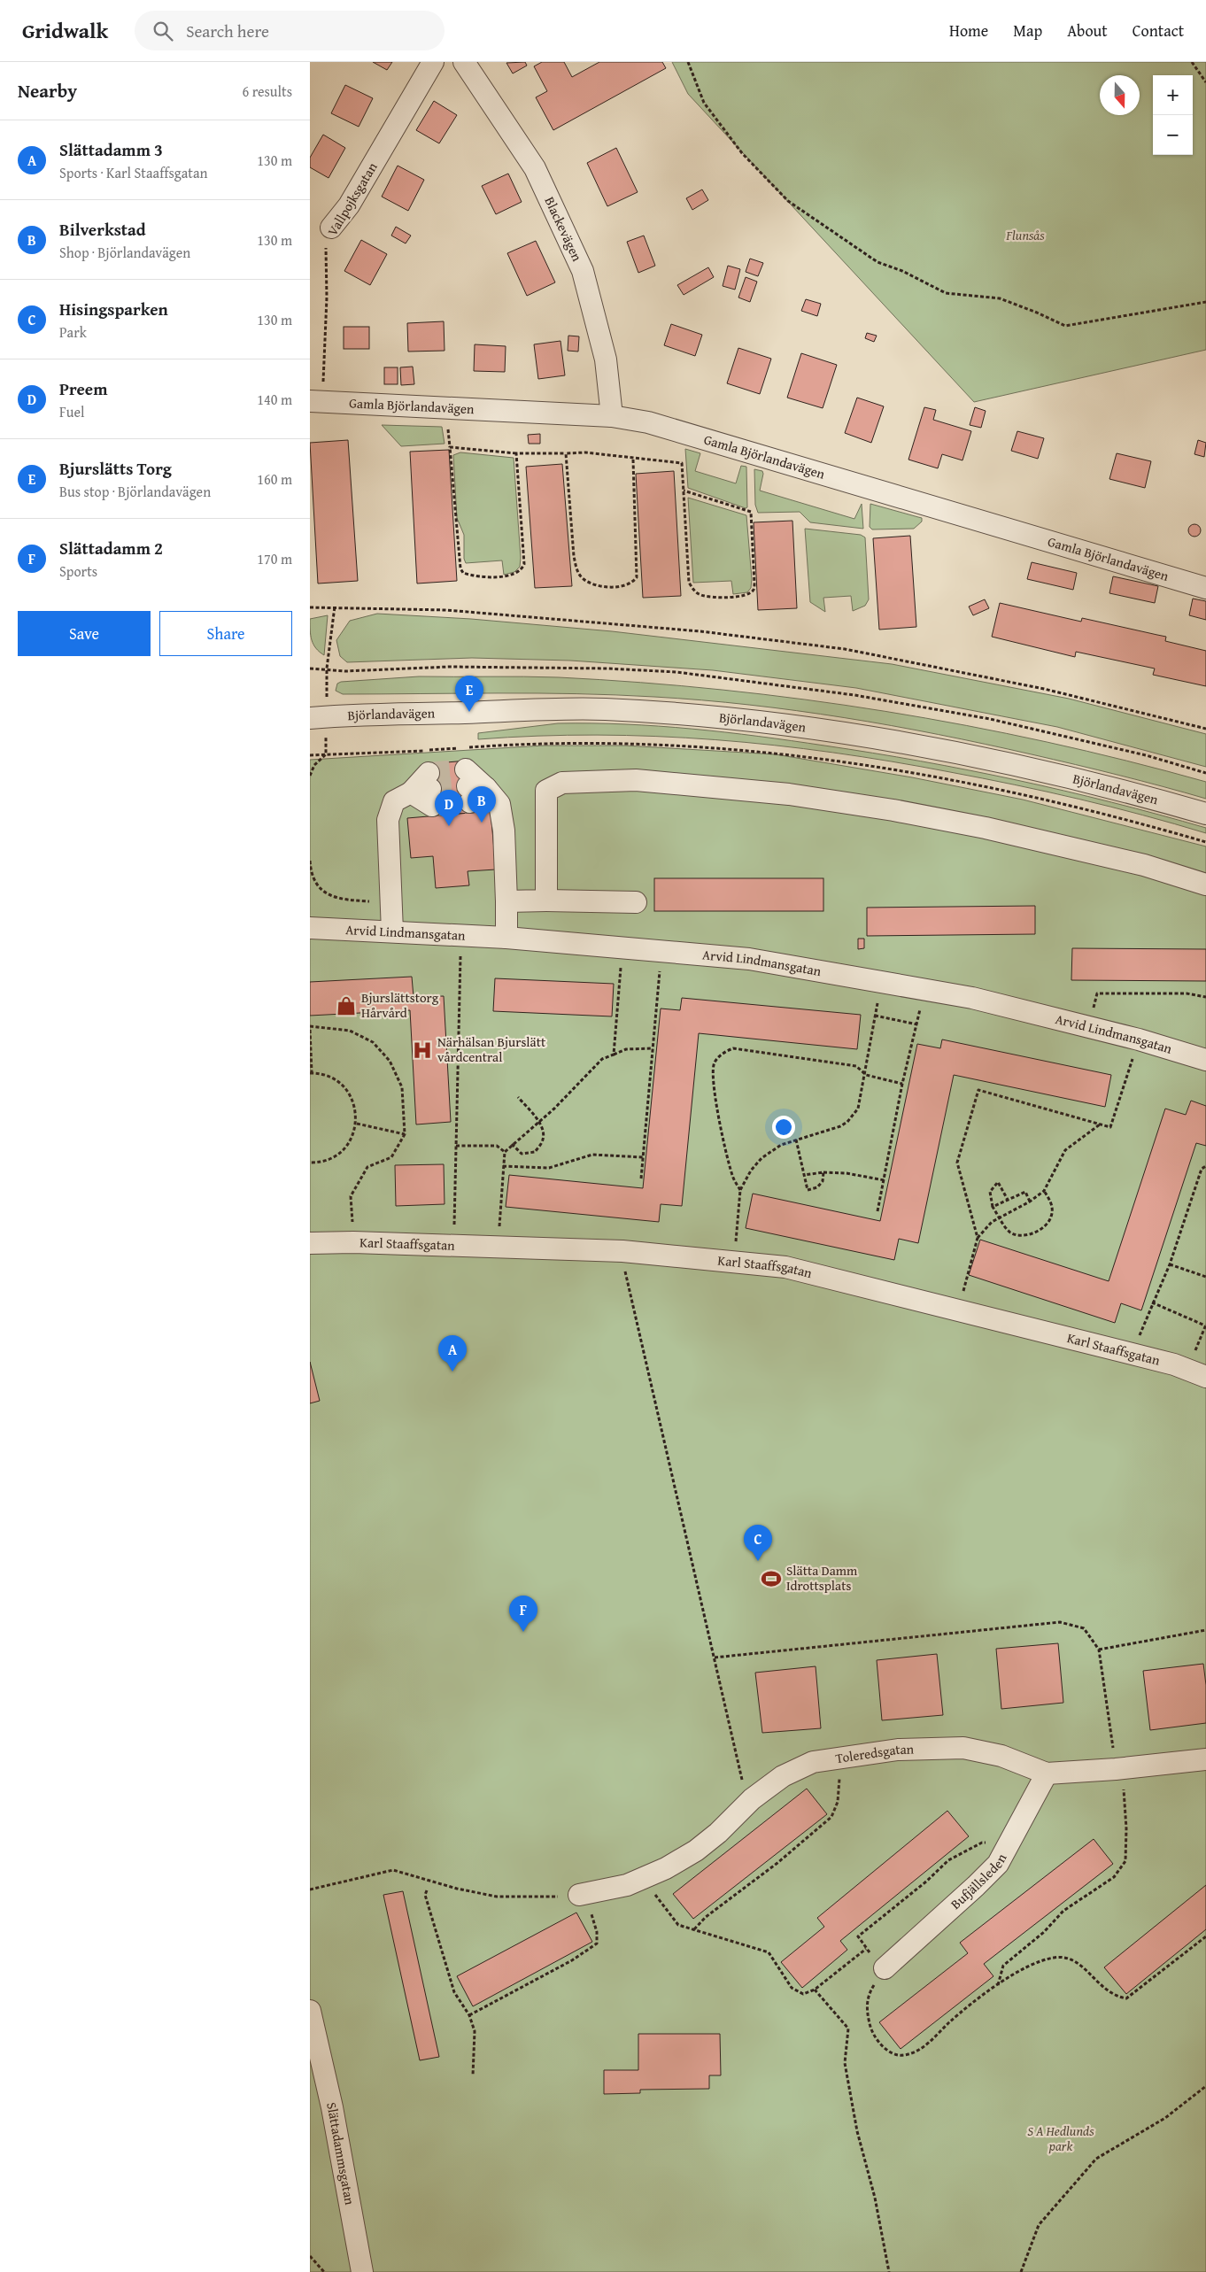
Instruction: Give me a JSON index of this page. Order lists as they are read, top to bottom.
{
  "streets": {
    "street": [
      "Vallpojksgatan",
      "Blackevägen",
      "Gamla Björlandavägen",
      "Björlandavägen",
      "Arvid Lindmansgatan",
      "Karl Staaffsgatan",
      "Toleredsgatan",
      "Bufjällsleden",
      "Slättadammsgatan"
    ]
  },
  "crossings": [
    ["Blackevägen", "Gamla Björlandavägen"],
    ["Toleredsgatan", "Bufjällsleden"]
  ],
  "parks": ["Flunsås", "S A Hedlunds park"],
  "places": {
    "shop": ["Bjurslättstorg Hårvård"],
    "hospital": ["Närhälsan Bjurslätt vårdcentral"],
    "sports": ["Slätta Damm Idrottsplats"]
  },
  "north": "bottom",
  "page": {
    "header": "Gridwalk",
    "search": "Search here",
    "nav": [
      "Home",
      "Map",
      "About",
      "Contact"
    ],
    "heading": ["Nearby", "6 results"],
    "map_buttons": ["+", "−"],
    "list": [
      {
        "mark": "A",
        "name": "Slättadamm 3",
        "note": "Sports · Karl Staaffsgatan",
        "value": "130 m"
      },
      {
        "mark": "B",
        "name": "Bilverkstad",
        "note": "Shop · Björlandavägen",
        "value": "130 m"
      },
      {
        "mark": "C",
        "name": "Hisingsparken",
        "note": "Park",
        "value": "130 m"
      },
      {
        "mark": "D",
        "name": "Preem",
        "note": "Fuel",
        "value": "140 m"
      },
      {
        "mark": "E",
        "name": "Bjurslätts Torg",
        "note": "Bus stop · Björlandavägen",
        "value": "160 m"
      },
      {
        "mark": "F",
        "name": "Slättadamm 2",
        "note": "Sports",
        "value": "170 m"
      }
    ],
    "buttons": ["Save", "Share"],
    "pins": [
      "E",
      "B",
      "D",
      "A",
      "C",
      "F"
    ]
  }
}
